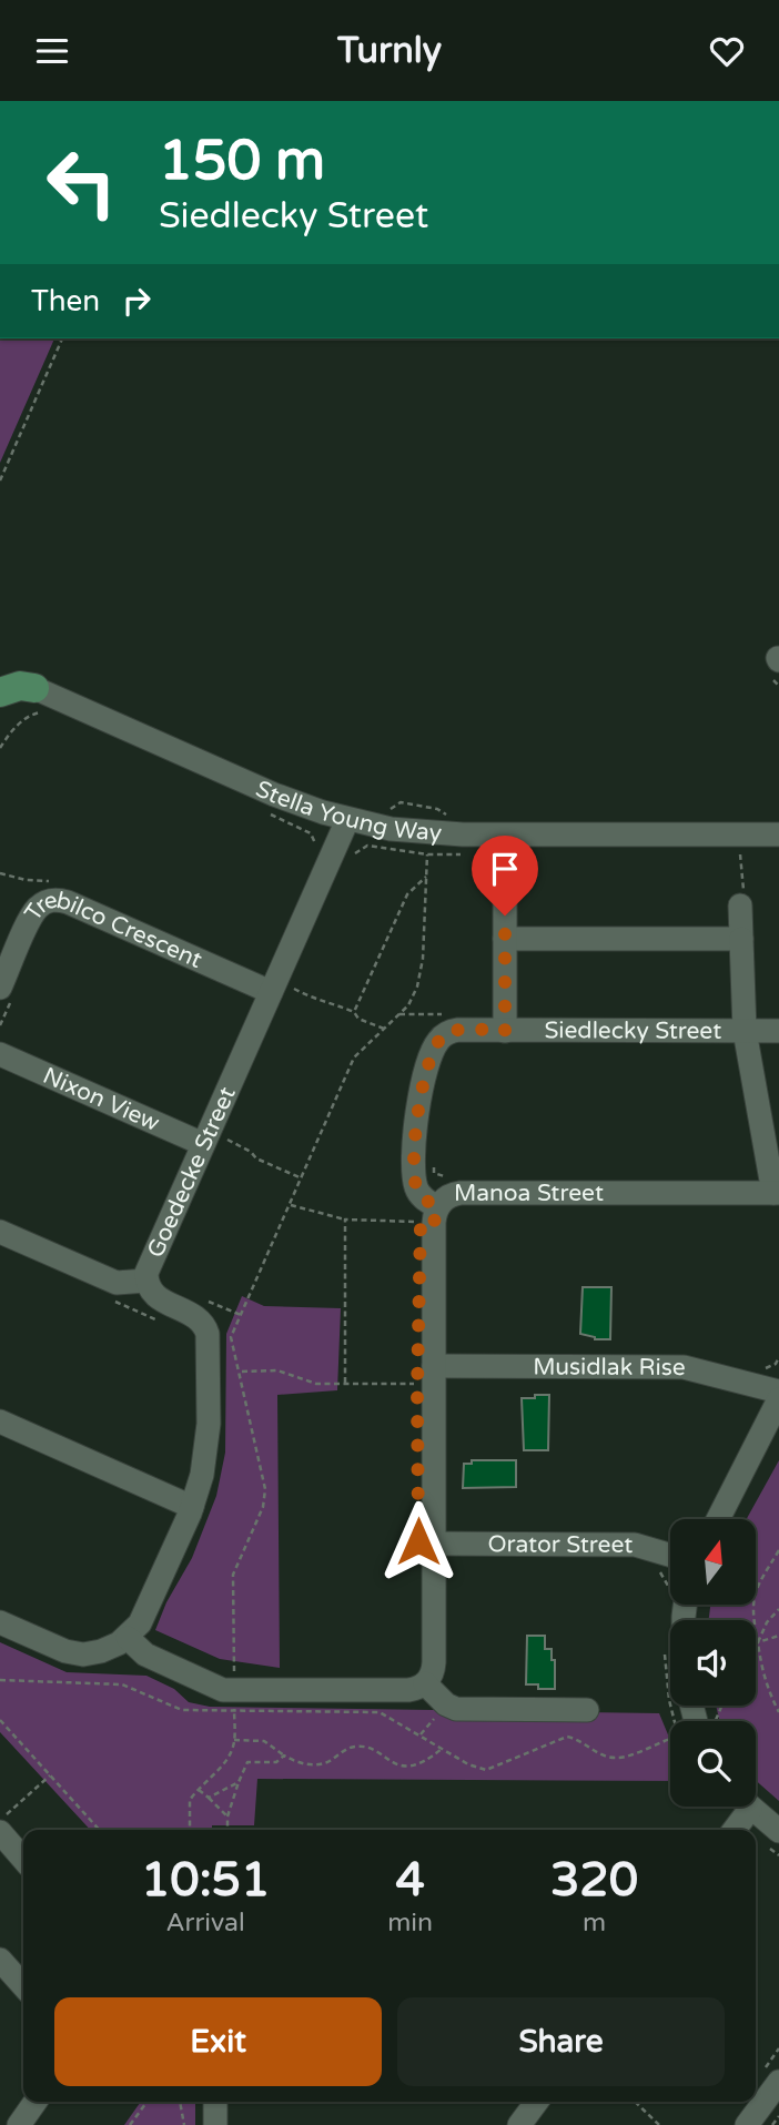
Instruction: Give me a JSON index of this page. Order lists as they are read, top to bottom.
{
  "streets": {
    "street": [
      "Stella Young Way",
      "Trebilco Crescent",
      "Siedlecky Street",
      "Nixon View",
      "Goedecke Street",
      "Manoa Street",
      "Musidlak Rise",
      "Orator Street"
    ]
  },
  "crossings": [
    ["Stella Young Way", "Goedecke Street"],
    ["Trebilco Crescent", "Goedecke Street"],
    ["Siedlecky Street", "Manoa Street"],
    ["Nixon View", "Goedecke Street"],
    ["Manoa Street", "Musidlak Rise"],
    ["Manoa Street", "Orator Street"]
  ],
  "north": "top",
  "page": {
    "header": "Turnly",
    "turn": ["150 m", "Siedlecky Street"],
    "then": "Then",
    "eta": [
      "10:51",
      "Arrival",
      "4",
      "min",
      "320",
      "m"
    ],
    "buttons": ["Exit", "Share"]
  }
}
